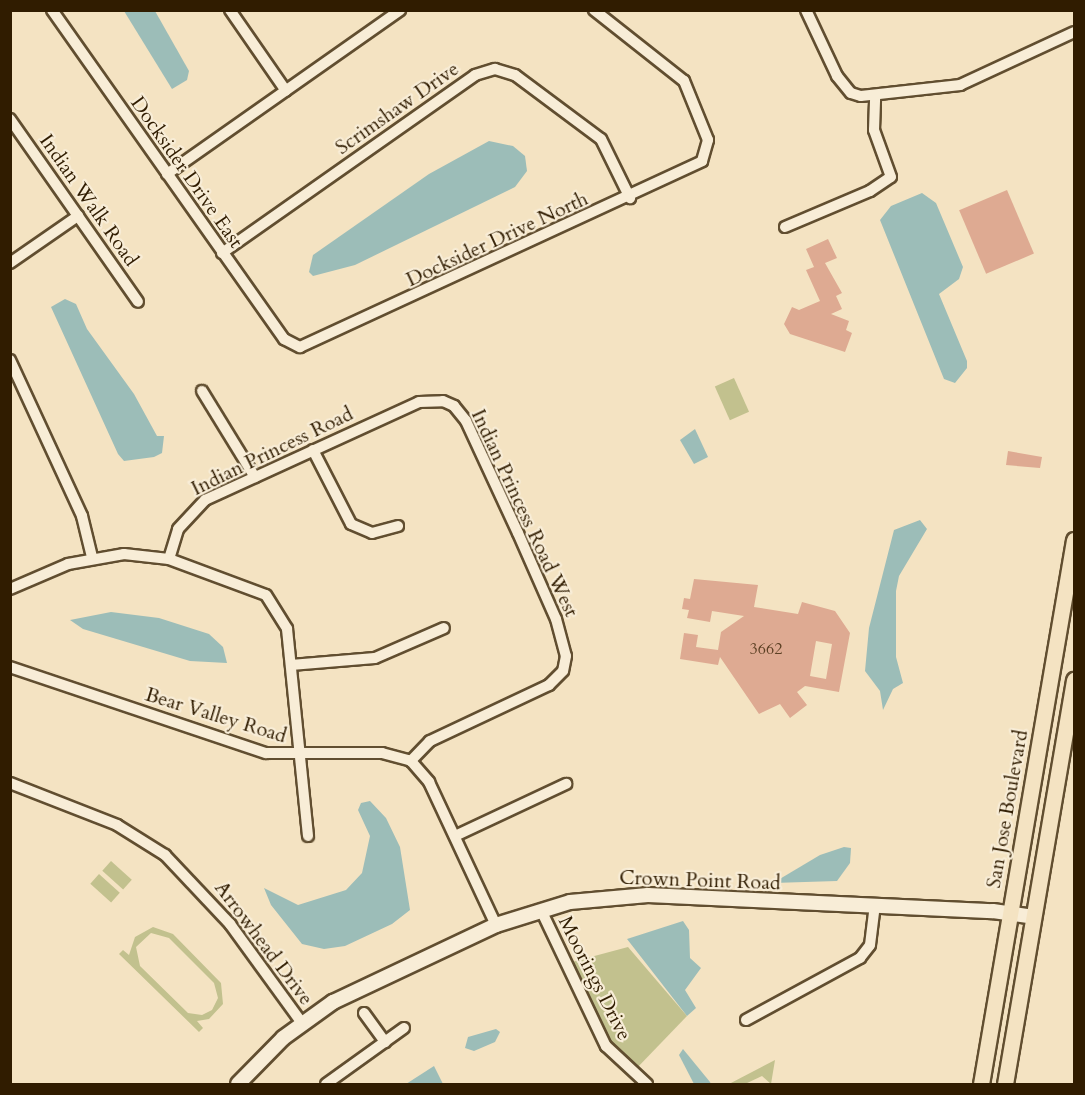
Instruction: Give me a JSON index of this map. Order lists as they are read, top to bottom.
{
  "streets": {
    "main road": ["San Jose Boulevard"],
    "street": [
      "Scrimshaw Drive",
      "Docksider Drive East",
      "Indian Walk Road",
      "Docksider Drive North",
      "Indian Princess Road",
      "Indian Princess Road West",
      "Bear Valley Road",
      "Crown Point Road",
      "Arrowhead Drive",
      "Moorings Drive"
    ]
  },
  "crossings": [
    ["Scrimshaw Drive", "Docksider Drive East"],
    ["Scrimshaw Drive", "Docksider Drive North"],
    ["Docksider Drive East", "Docksider Drive North"],
    ["Indian Princess Road", "Indian Princess Road West"],
    ["Indian Princess Road West", "Bear Valley Road"],
    ["San Jose Boulevard", "Crown Point Road"],
    ["Crown Point Road", "Arrowhead Drive"],
    ["Crown Point Road", "Moorings Drive"]
  ],
  "house_numbers": ["3662"]
}
